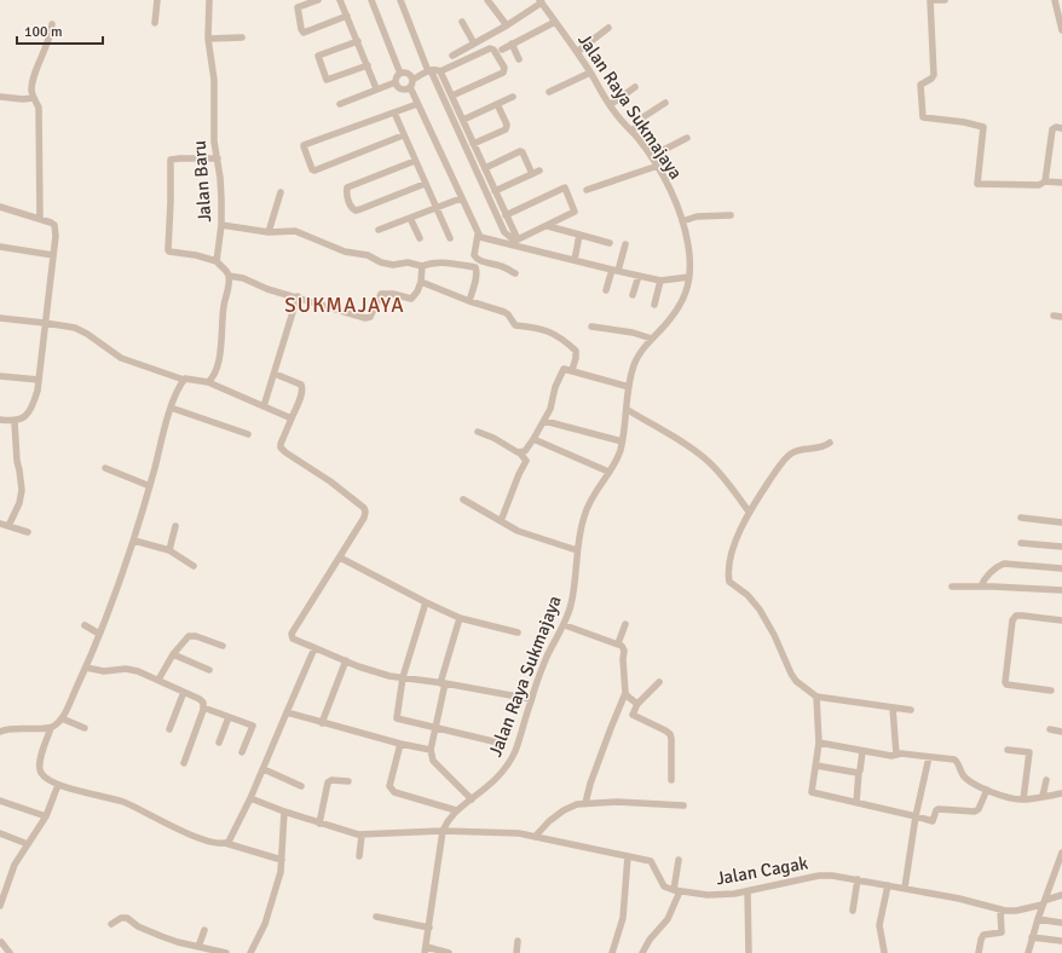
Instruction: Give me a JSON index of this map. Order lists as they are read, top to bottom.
{
  "streets": {
    "street": ["Jalan Raya Sukmajaya", "Jalan Baru", "Jalan Cagak"]
  },
  "districts": ["SUKMAJAYA"],
  "scale_bar": "100 m"
}
